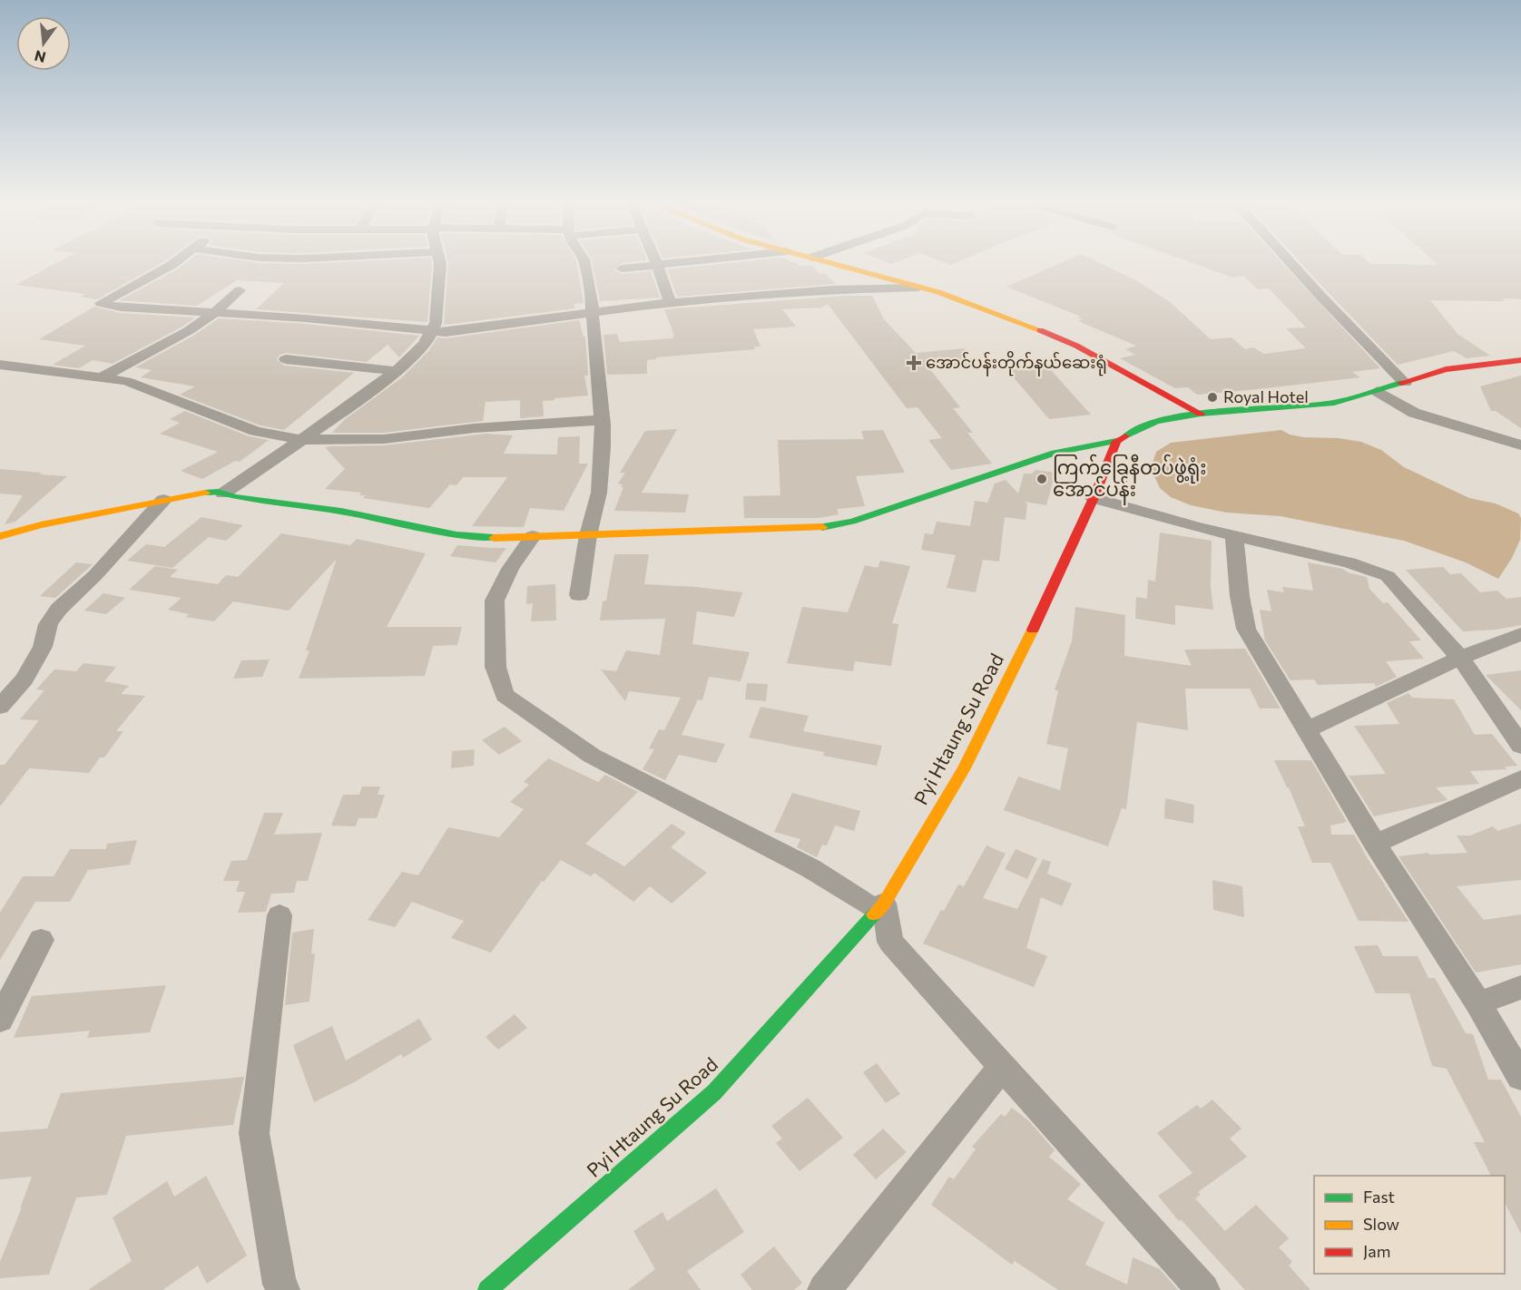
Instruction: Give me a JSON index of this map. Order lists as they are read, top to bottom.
{
  "streets": {
    "main road": ["Pyi Htaung Su Road"]
  },
  "places": {
    "health": ["အောင်ပန်းတိုက်နယ်ဆေးရုံ"],
    "other": ["Royal Hotel", "ကြက်ခြေနီတပ်ဖွဲ့ရုံး အောင်ပန်း"]
  },
  "legend": ["Fast", "Slow", "Jam"],
  "north": "bottom"
}
